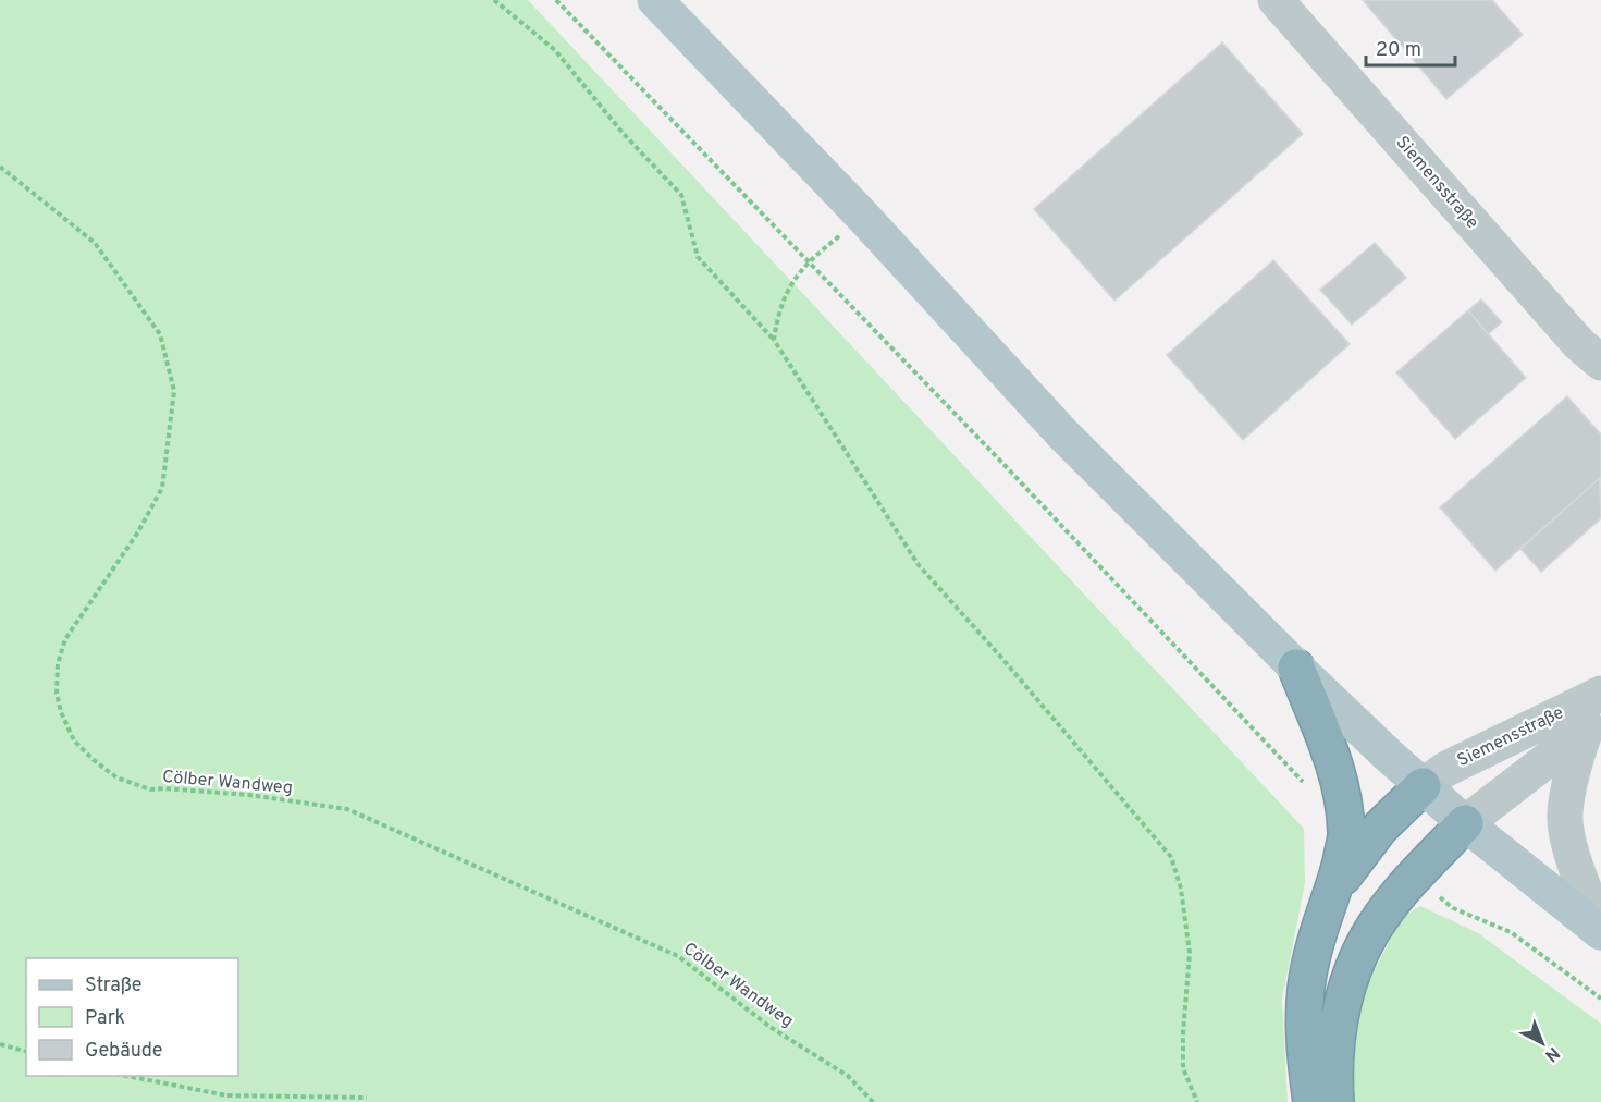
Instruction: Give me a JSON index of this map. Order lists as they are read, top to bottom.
{
  "streets": {
    "street": ["Siemensstraße"],
    "path": ["Cölber Wandweg"]
  },
  "legend": ["Straße", "Park", "Gebäude"],
  "scale_bar": "20 m",
  "north": "bottom right"
}
